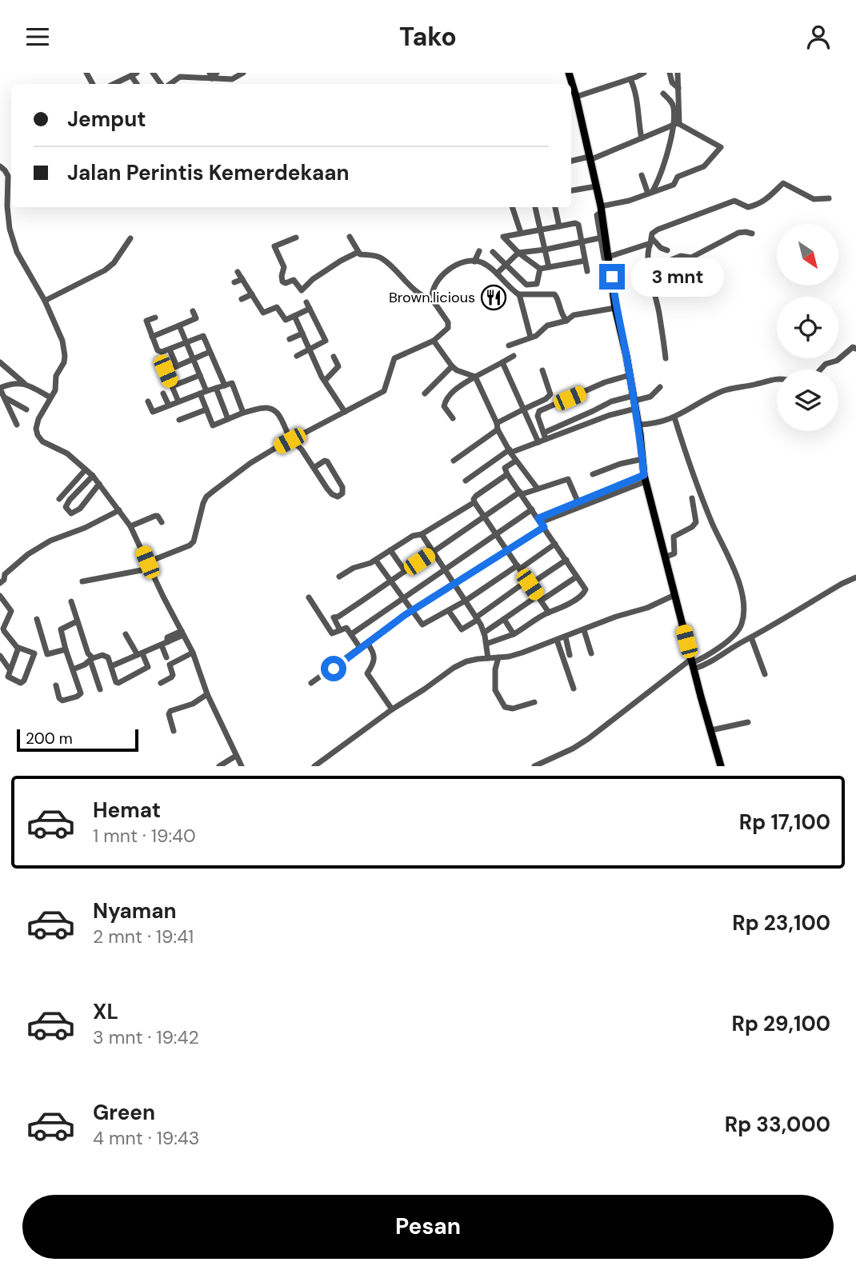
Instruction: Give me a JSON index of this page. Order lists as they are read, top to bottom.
{
  "places": {
    "restaurant": ["Brown.licious"]
  },
  "scale_bar": "200 m",
  "north": "bottom right",
  "page": {
    "header": "Tako",
    "banner": ["Jemput", "Jalan Perintis Kemerdekaan"],
    "bubble": "3 mnt",
    "scale": "200 m",
    "list": [
      {
        "name": "Hemat",
        "note": "1 mnt · 19:40",
        "value": "Rp 17,100"
      },
      {
        "name": "Nyaman",
        "note": "2 mnt · 19:41",
        "value": "Rp 23,100"
      },
      {
        "name": "XL",
        "note": "3 mnt · 19:42",
        "value": "Rp 29,100"
      },
      {
        "name": "Green",
        "note": "4 mnt · 19:43",
        "value": "Rp 33,000"
      }
    ],
    "buttons": "Pesan"
  }
}
